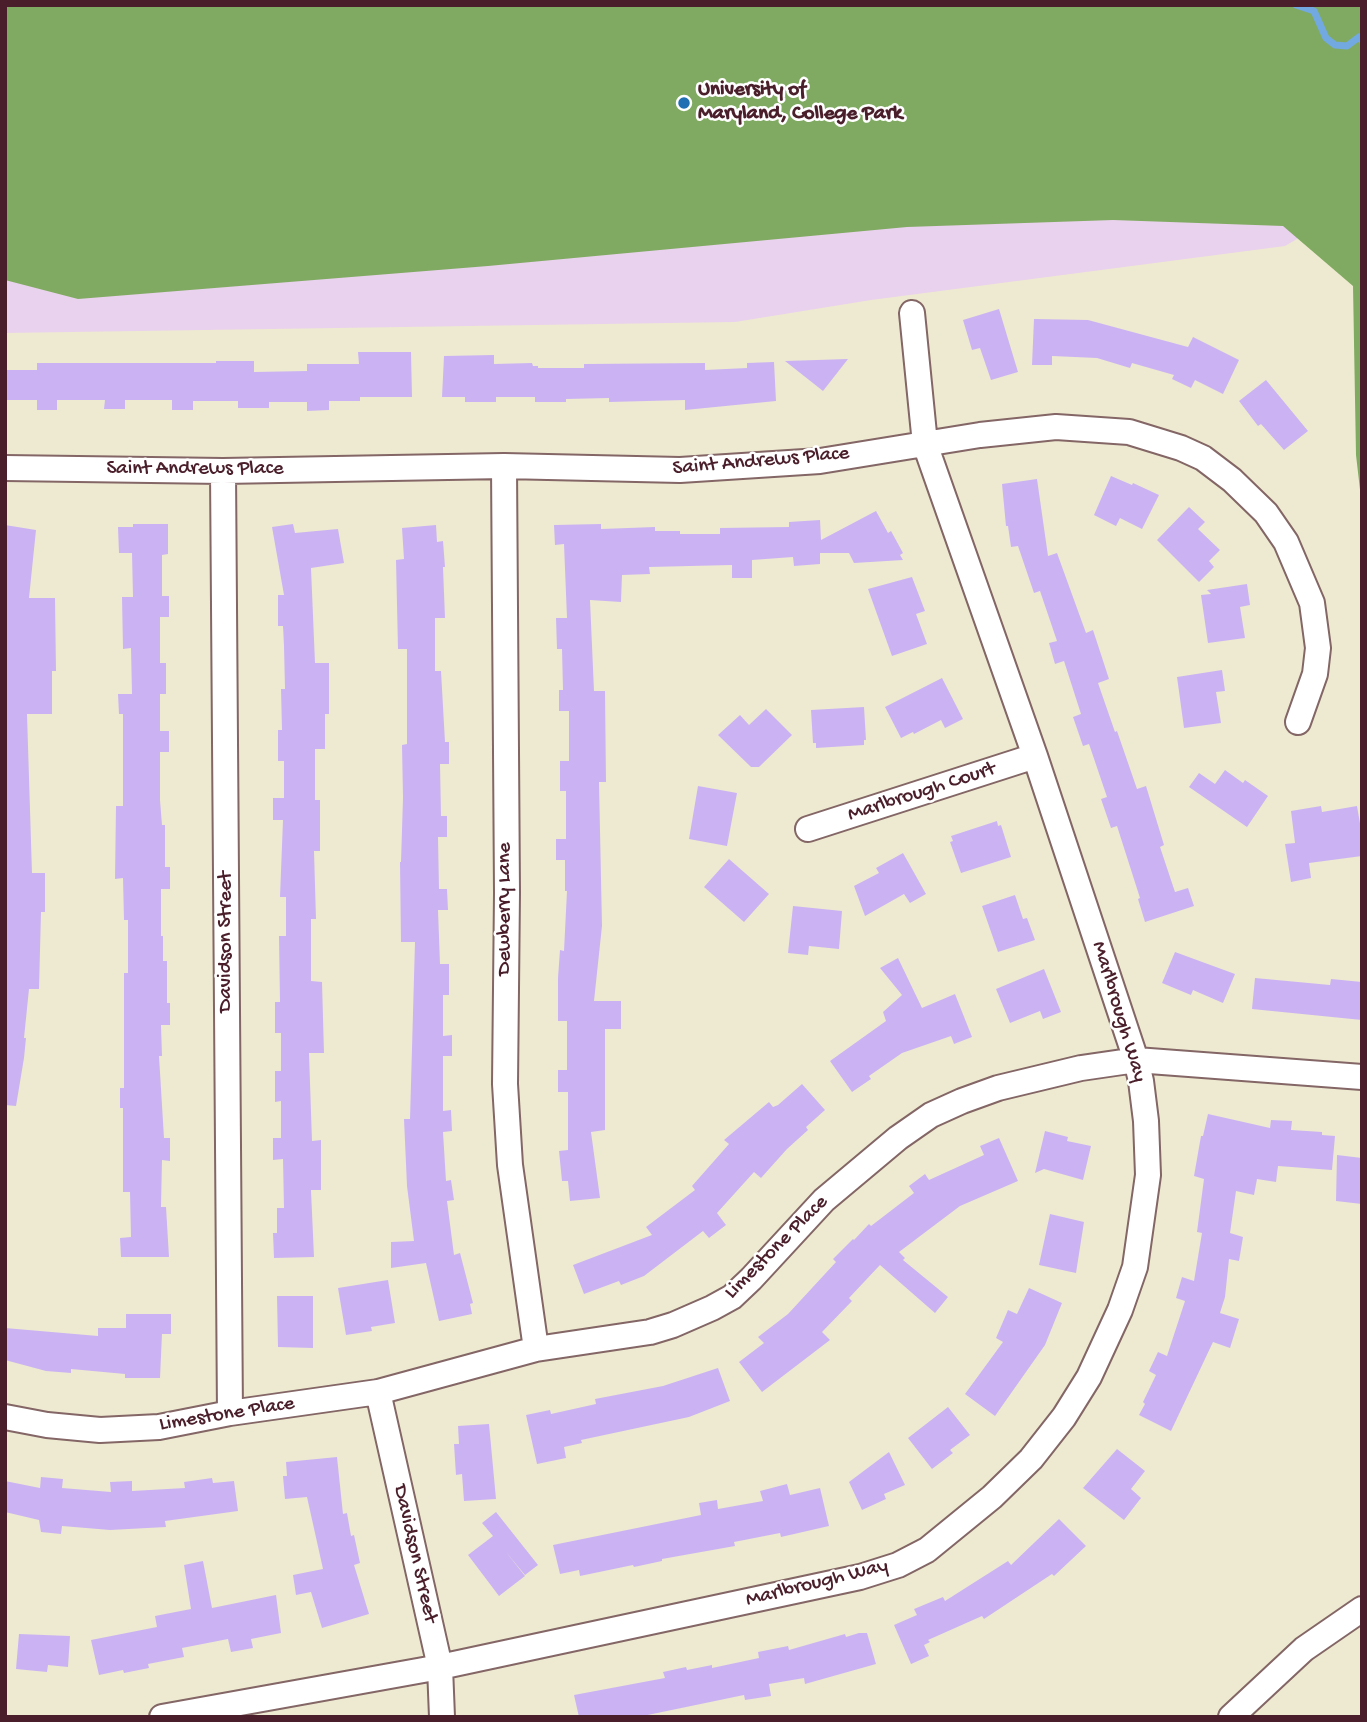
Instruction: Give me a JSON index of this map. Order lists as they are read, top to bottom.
{
  "streets": {
    "street": [
      "Saint Andrews Place",
      "Marlbrough Court",
      "Dewberry Lane",
      "Davidson Street",
      "Marlbrough Way",
      "Limestone Place"
    ]
  },
  "crossings": [
    ["Saint Andrews Place", "Dewberry Lane"],
    ["Saint Andrews Place", "Davidson Street"],
    ["Saint Andrews Place", "Marlbrough Way"],
    ["Marlbrough Court", "Marlbrough Way"],
    ["Dewberry Lane", "Limestone Place"],
    ["Davidson Street", "Marlbrough Way"],
    ["Davidson Street", "Limestone Place"],
    ["Marlbrough Way", "Limestone Place"]
  ],
  "places": ["University of Maryland, College Park"]
}
